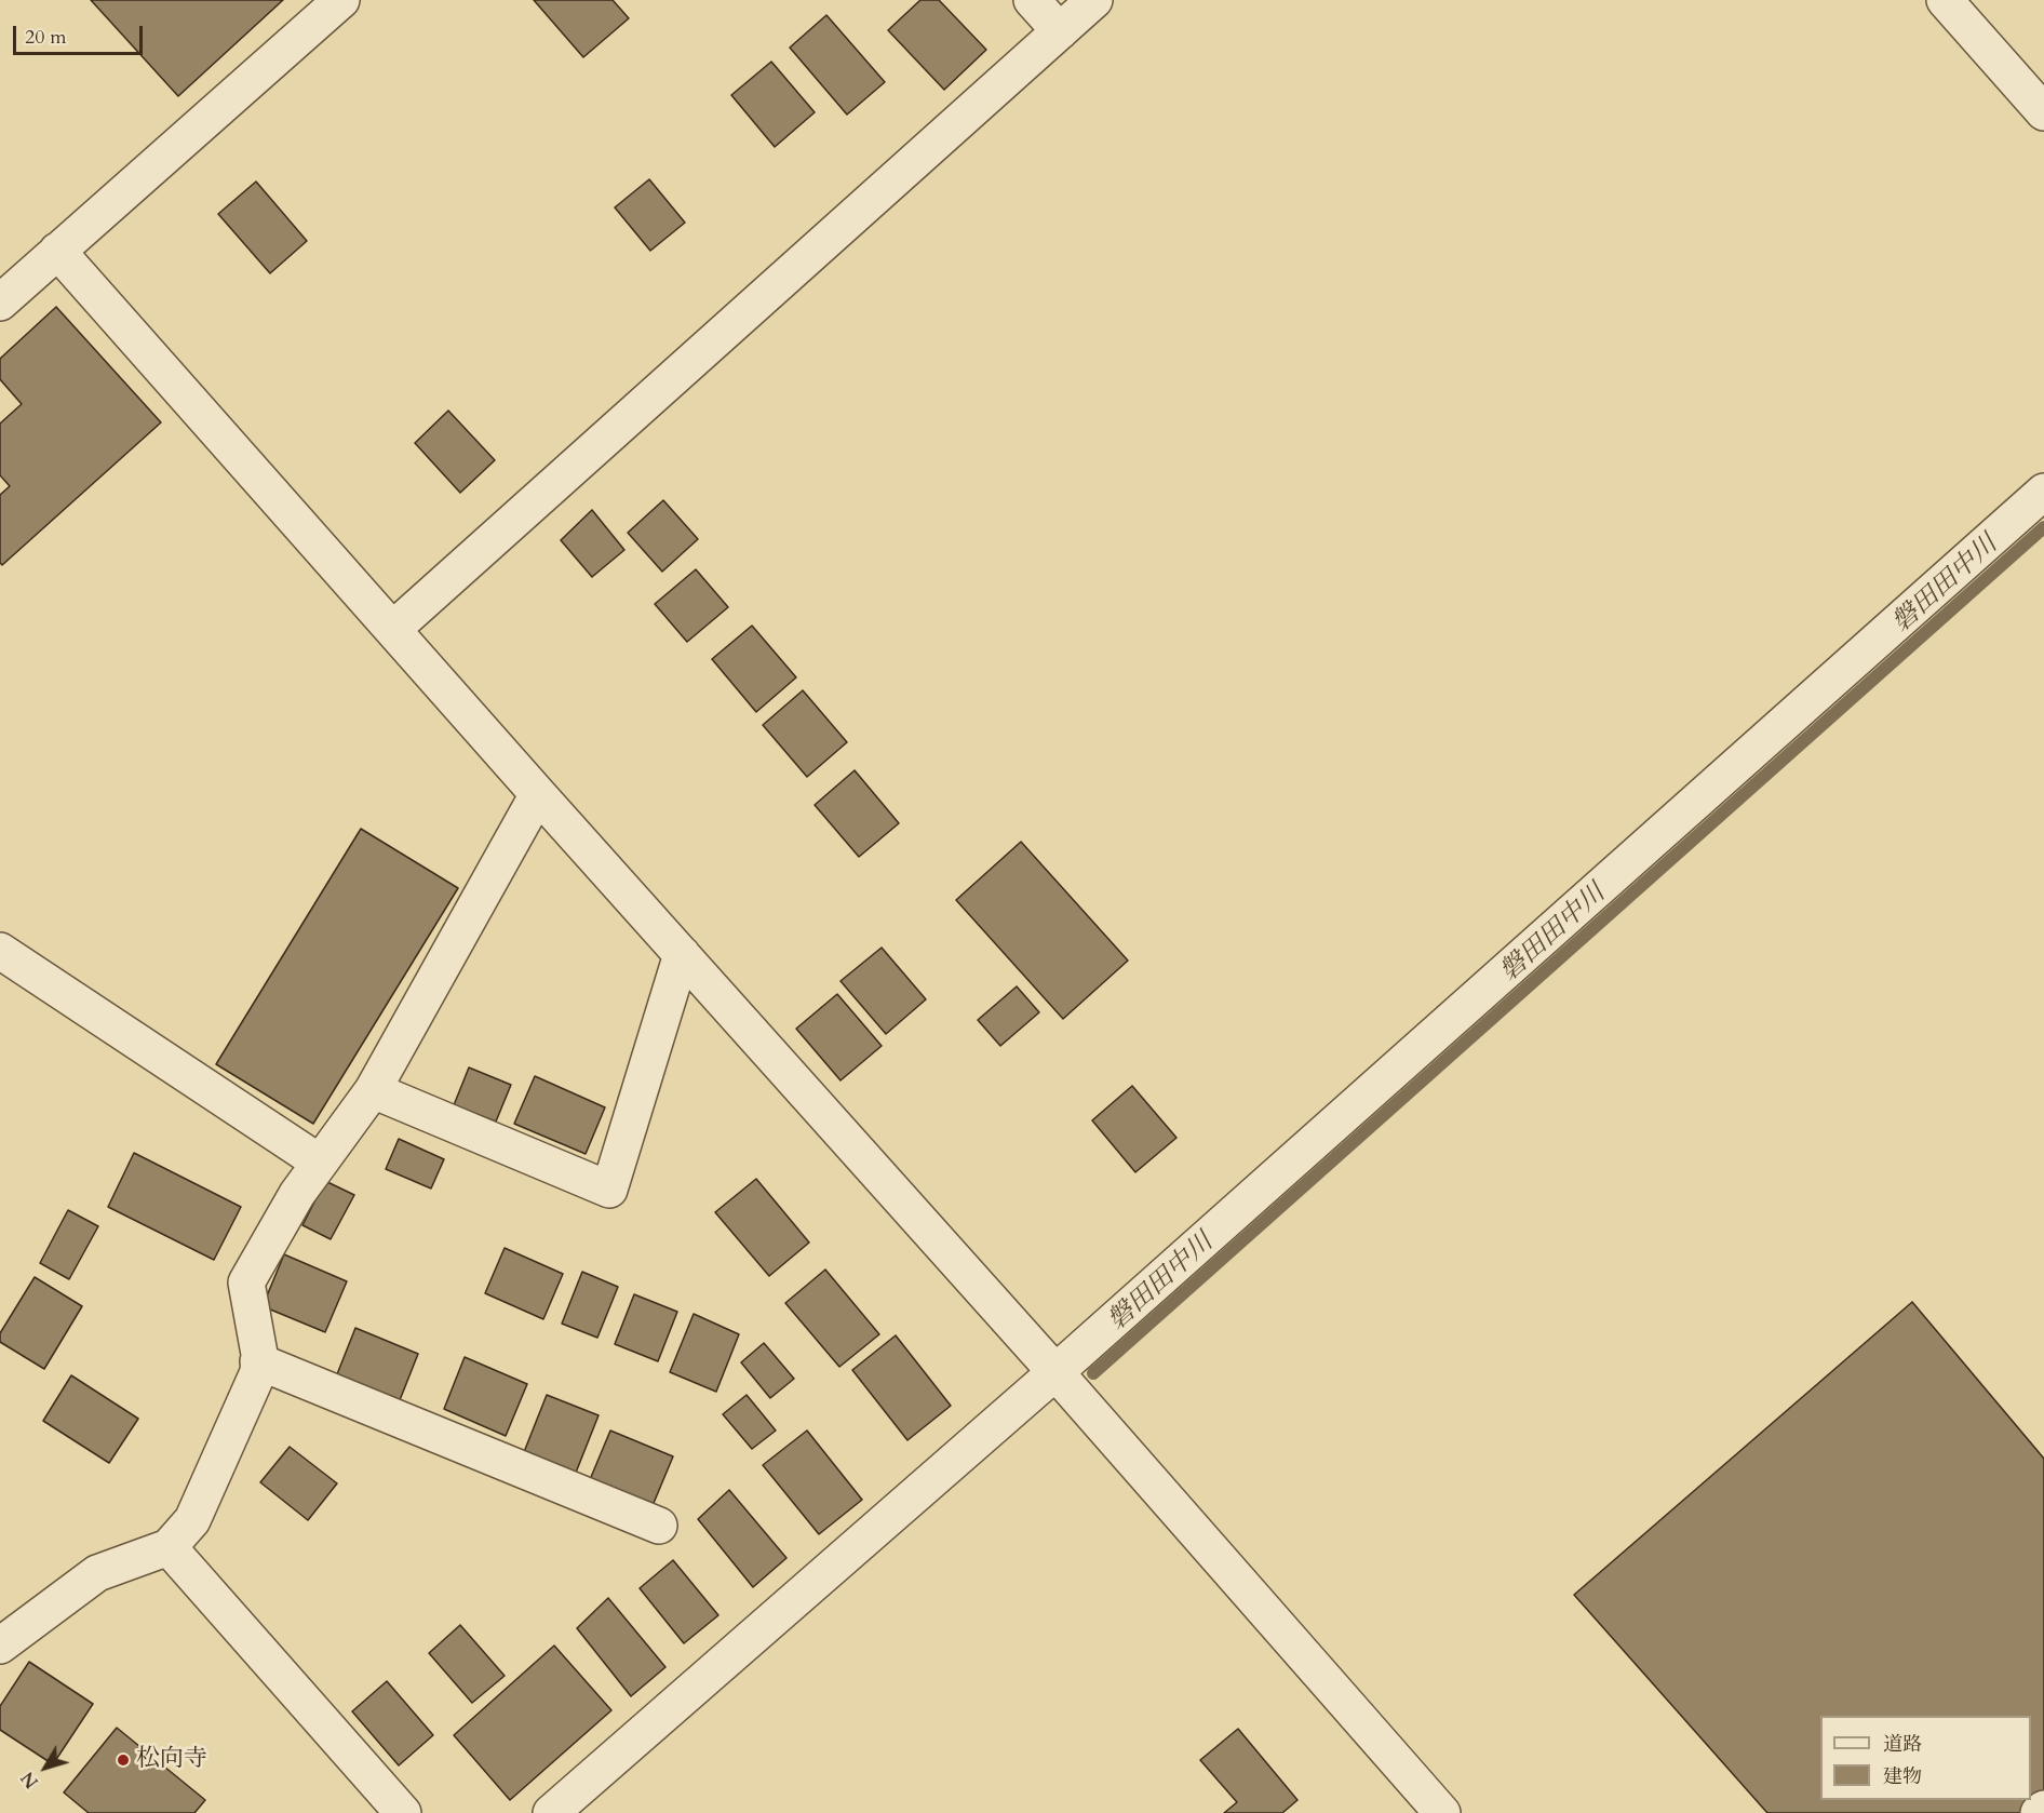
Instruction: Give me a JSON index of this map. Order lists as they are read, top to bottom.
{
  "water": ["磐田田中川"],
  "places": ["松向寺"],
  "legend": ["道路", "建物"],
  "scale_bar": "20 m",
  "north": "bottom left"
}
